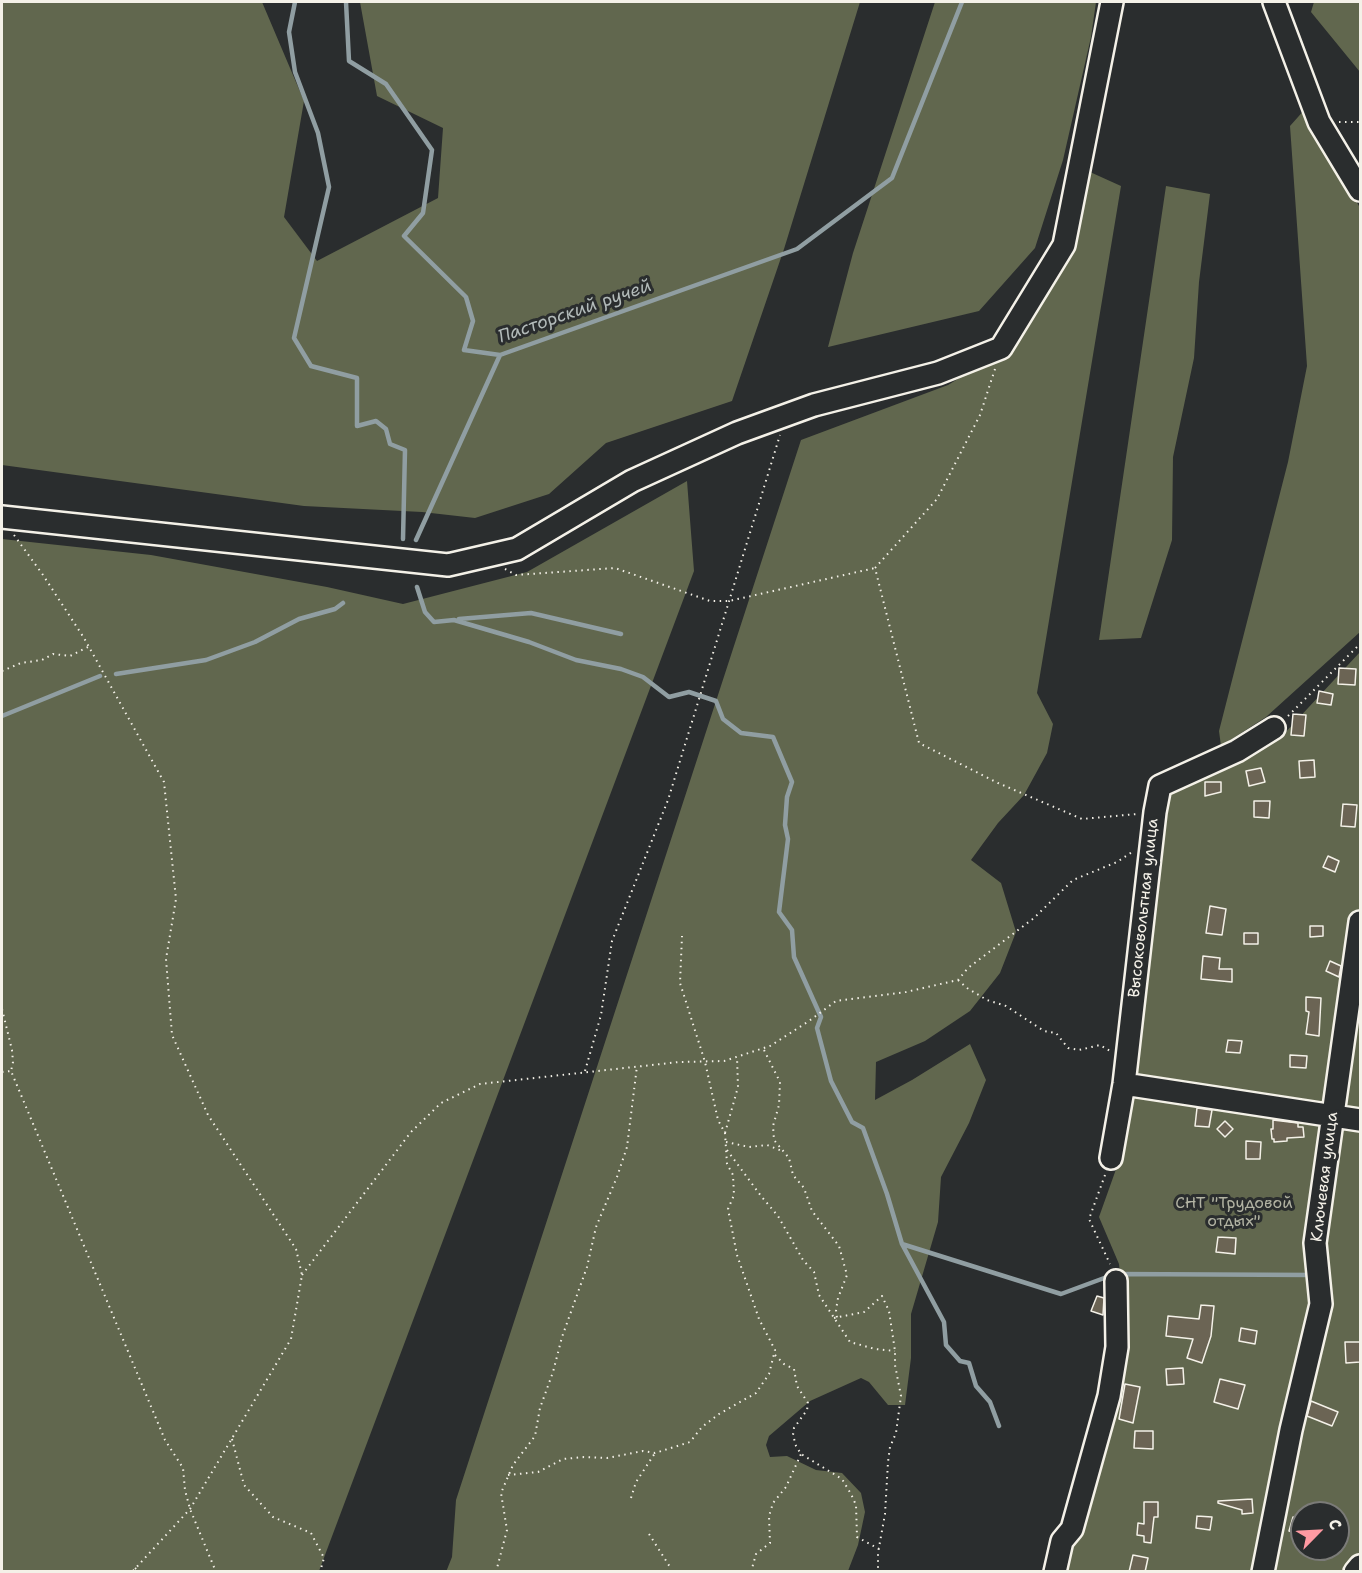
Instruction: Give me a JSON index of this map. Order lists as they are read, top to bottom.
{
  "streets": {
    "street": ["Высоковольтная улица", "Ключевая улица"]
  },
  "water": ["Пасторский ручей"],
  "parks": ["СНТ \"Трудовой отдых\""],
  "north": "top right"
}
